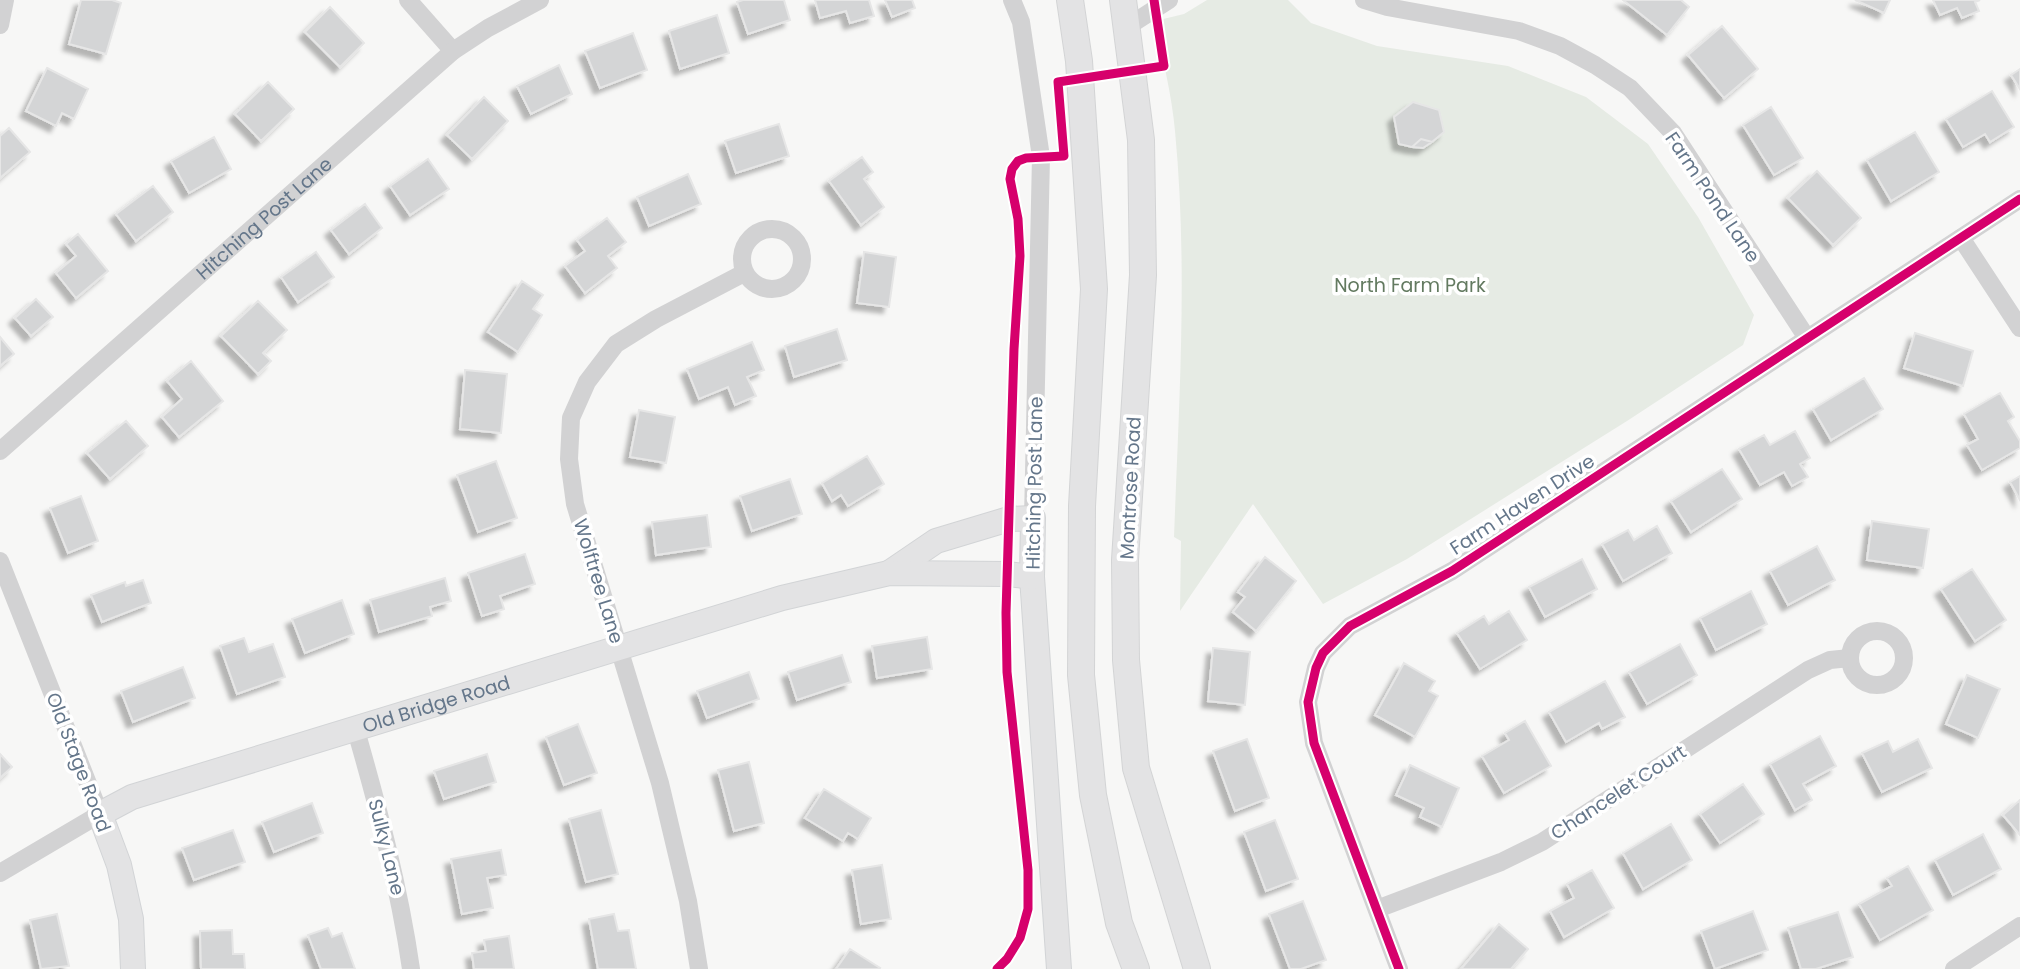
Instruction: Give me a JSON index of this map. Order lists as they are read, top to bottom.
{
  "streets": {
    "main road": ["Montrose Road"],
    "street": [
      "Farm Pond Lane",
      "Hitching Post Lane",
      "Farm Haven Drive",
      "Wolftree Lane",
      "Old Bridge Road",
      "Old Stage Road",
      "Chancelet Court",
      "Sulky Lane"
    ]
  },
  "crossings": [
    ["Farm Pond Lane", "Farm Haven Drive"],
    ["Hitching Post Lane", "Old Bridge Road"],
    ["Farm Haven Drive", "Chancelet Court"],
    ["Wolftree Lane", "Old Bridge Road"],
    ["Old Bridge Road", "Old Stage Road"],
    ["Old Bridge Road", "Sulky Lane"]
  ],
  "parks": ["North Farm Park"]
}
